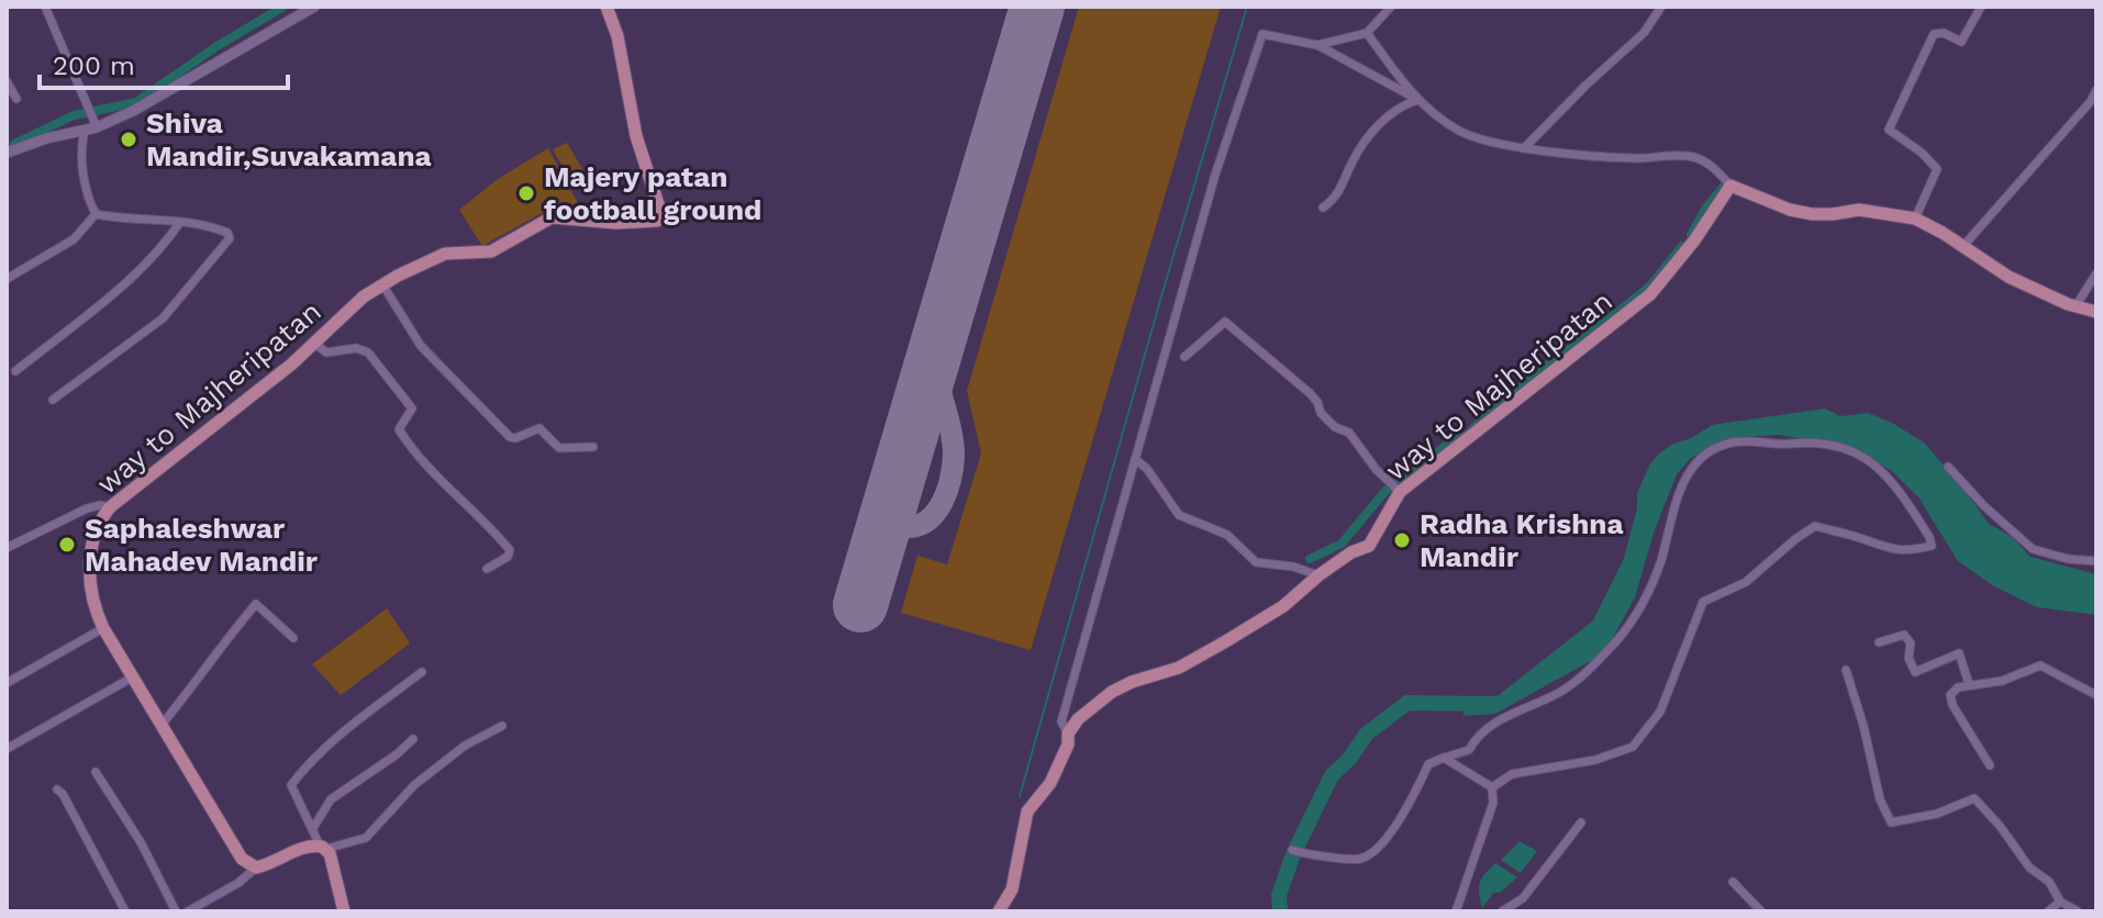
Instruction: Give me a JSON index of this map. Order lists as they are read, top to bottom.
{
  "streets": {
    "main road": ["way to Majheripatan"]
  },
  "places": [
    "Shiva Mandir,Suvakamana",
    "Majery patan football ground",
    "Radha Krishna Mandir",
    "Saphaleshwar Mahadev Mandir"
  ],
  "scale_bar": "200 m"
}
